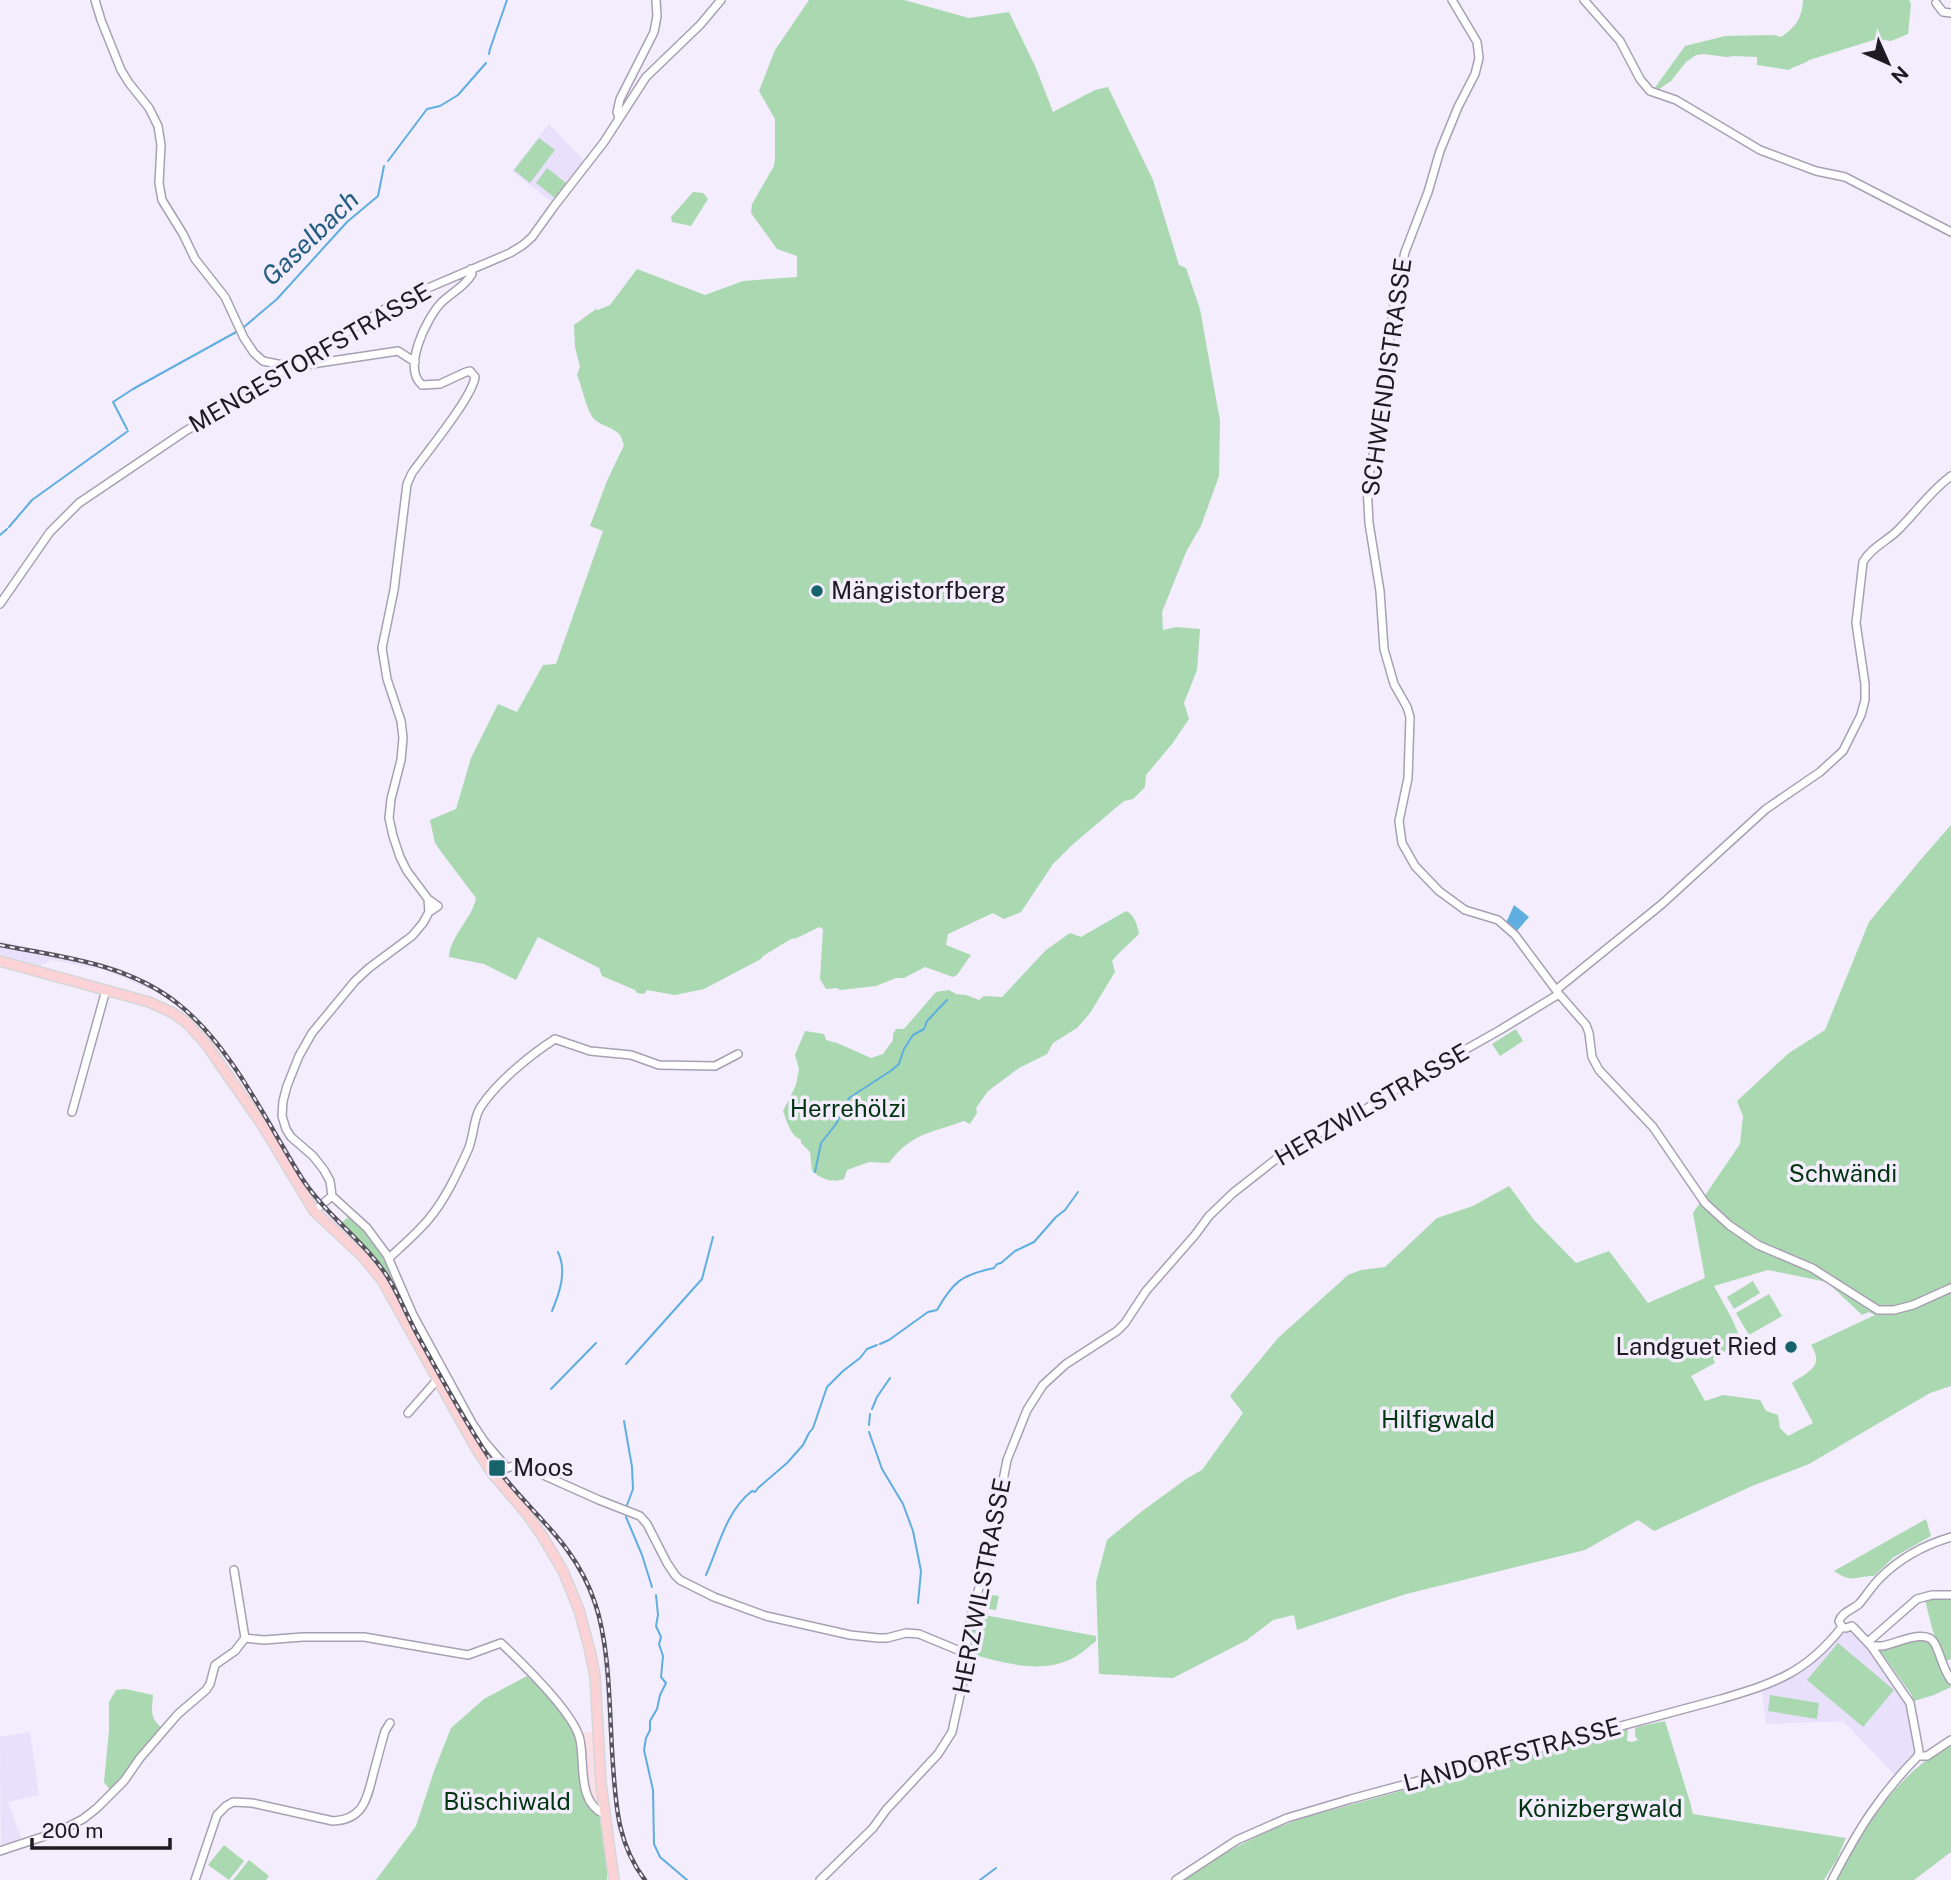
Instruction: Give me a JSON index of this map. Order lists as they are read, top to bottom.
{
  "streets": {
    "street": [
      "MENGESTORFSTRASSE",
      "SCHWENDISTRASSE",
      "HERZWILSTRASSE",
      "LANDORFSTRASSE"
    ]
  },
  "crossings": [
    ["SCHWENDISTRASSE", "HERZWILSTRASSE"]
  ],
  "water": ["Gaselbach"],
  "parks": [
    "Herrehölzi",
    "Schwändi",
    "Hilfigwald",
    "Büschiwald",
    "Könizbergwald"
  ],
  "places": {
    "other": ["Mängistorfberg", "Landguet Ried"],
    "transit": ["Moos"]
  },
  "scale_bar": "200 m",
  "north": "bottom right"
}
